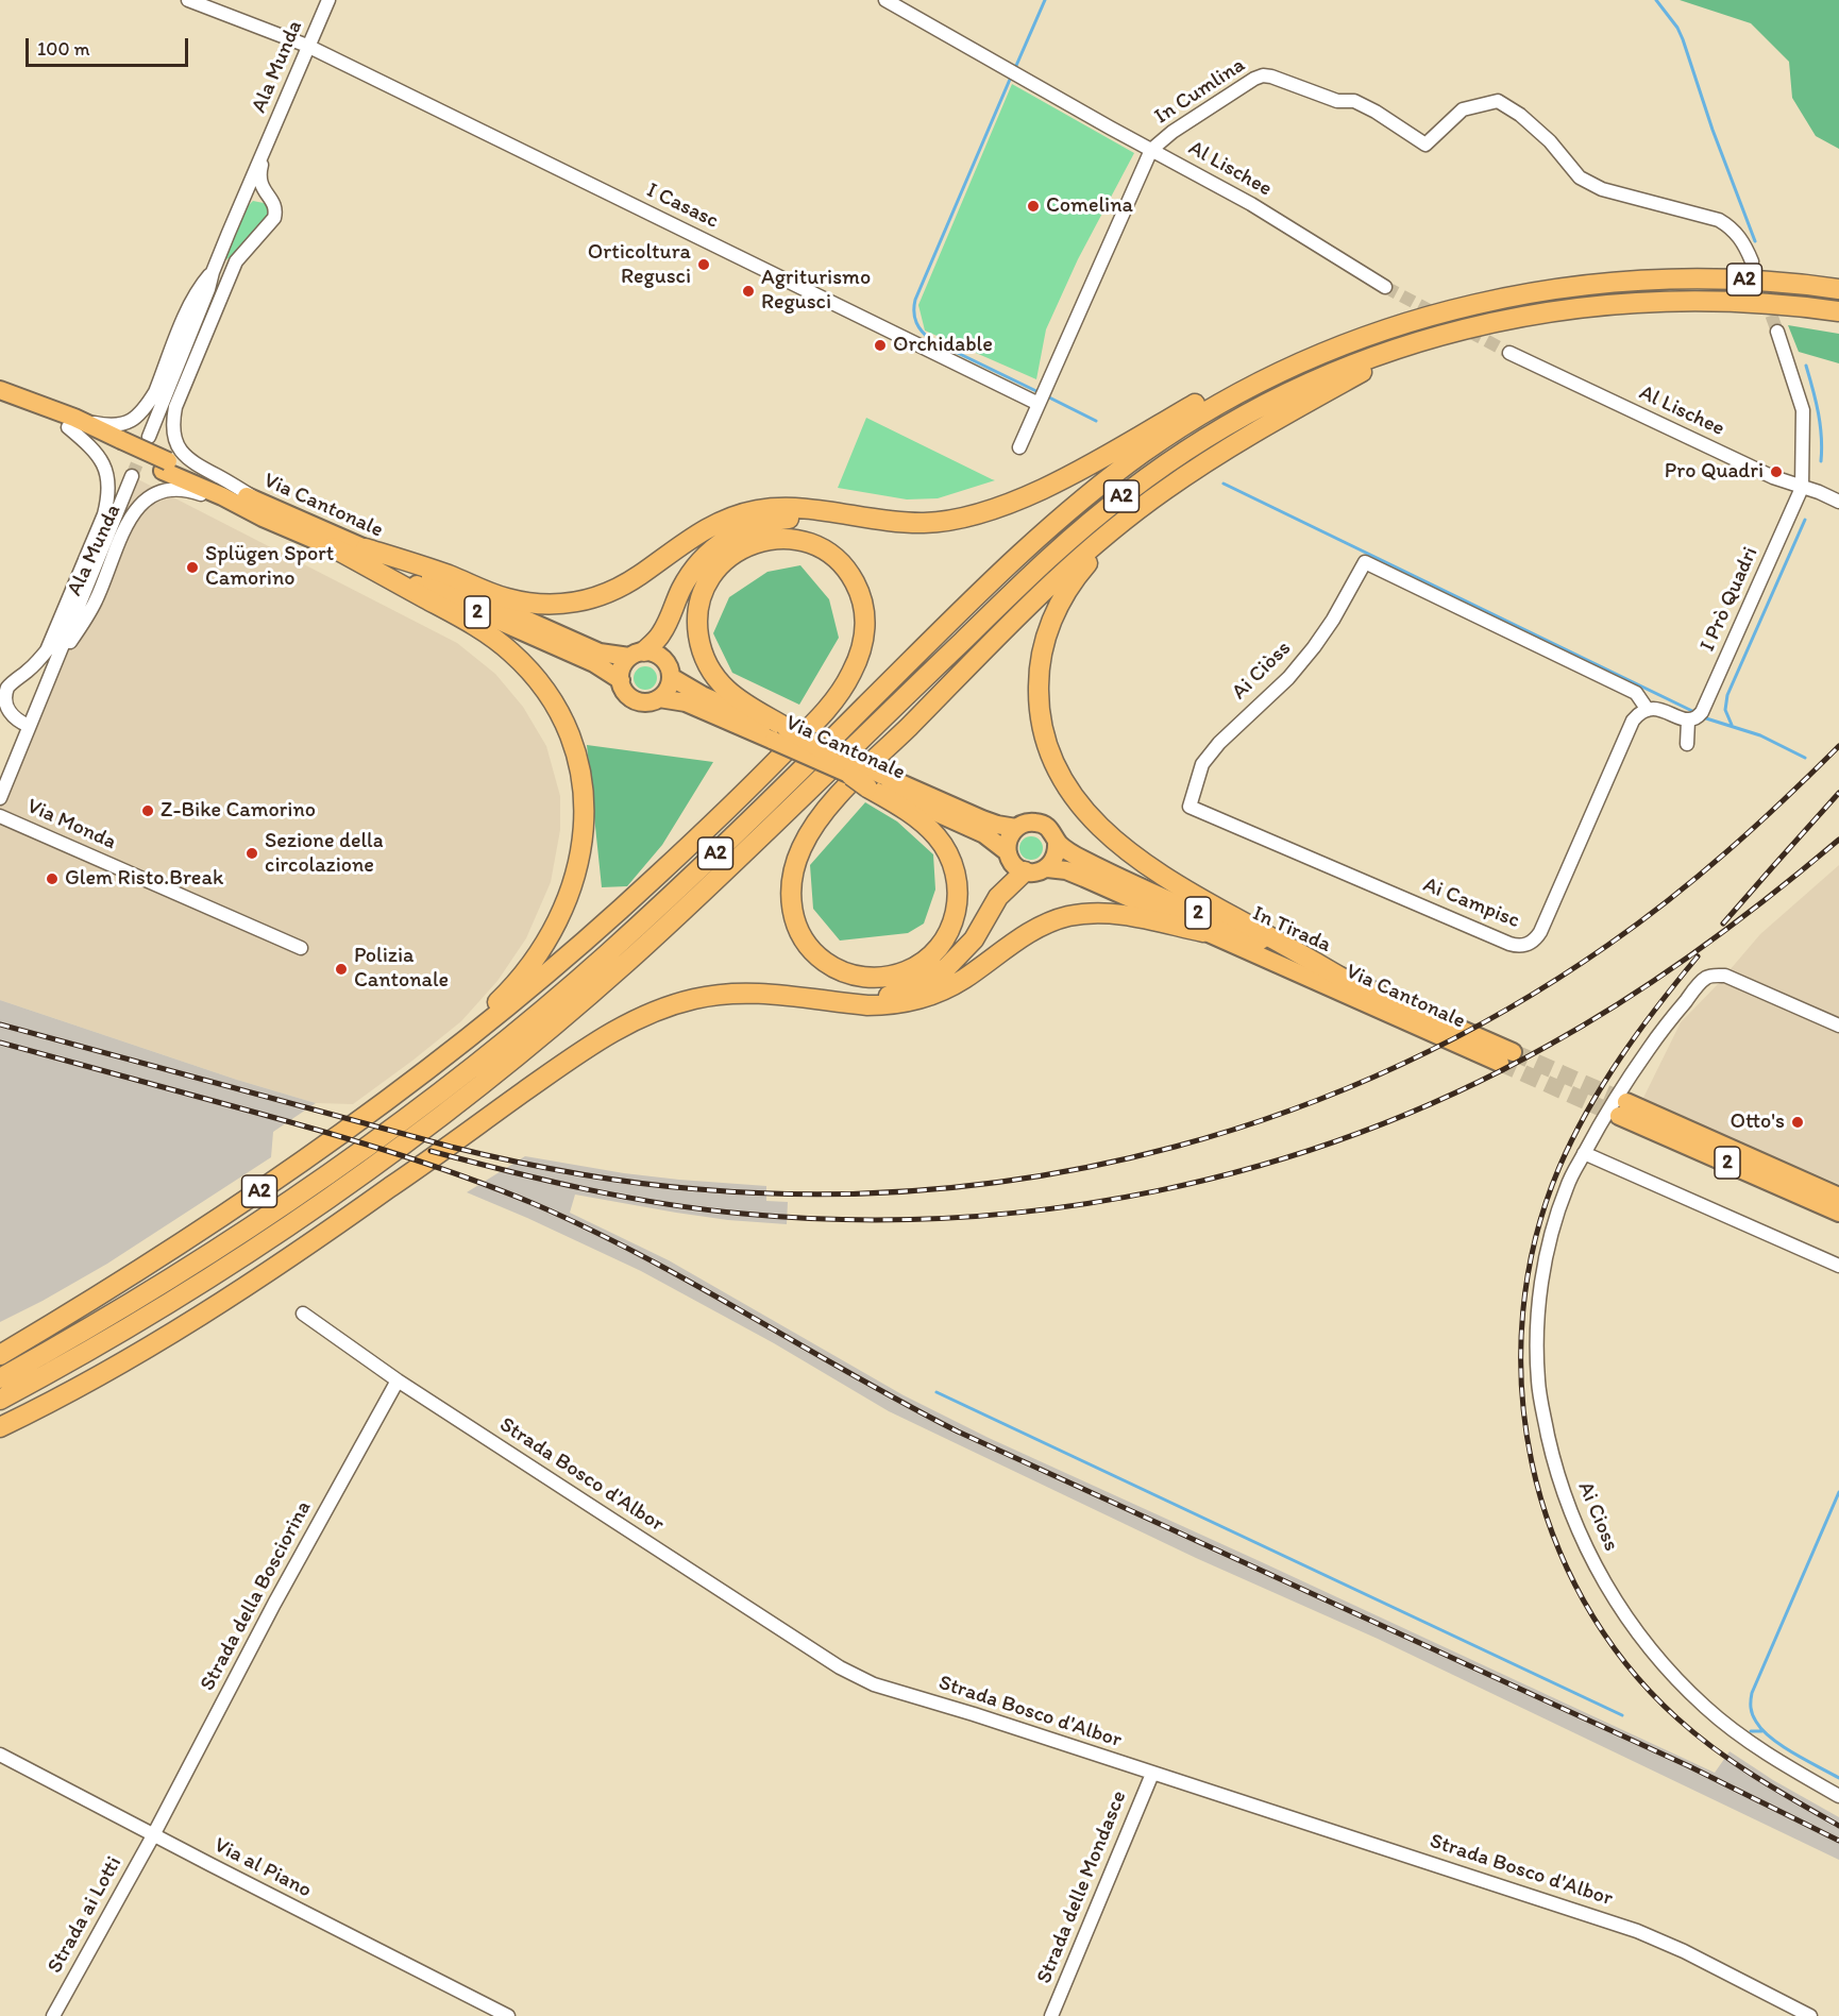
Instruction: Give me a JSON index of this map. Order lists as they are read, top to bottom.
{
  "streets": {
    "highway": ["A2"],
    "main road": ["Via Cantonale", "2", "In Tirada"],
    "street": [
      "Ala Munda",
      "In Cumlina",
      "Al Lischee",
      "I Casasc",
      "I Prò Quadri",
      "Ai Ciòss",
      "Via Monda",
      "Ai Campisc",
      "Strada Bosco d'Albor",
      "Ai Cioss",
      "Strada della Bosciorina",
      "Via al Piano",
      "Strada delle Mondasce",
      "Strada ai Lotti"
    ]
  },
  "crossings": [
    ["Ala Munda", "I Casasc"],
    ["Ala Munda", "Via Cantonale"],
    ["In Cumlina", "Al Lischee"],
    ["Al Lischee", "I Prò Quadri"],
    ["A2", "Via Cantonale"],
    ["A2", "In Tirada"],
    ["Via Cantonale", "In Tirada"],
    ["Ai Ciòss", "Ai Campisc"],
    ["Strada Bosco d'Albor", "Strada della Bosciorina"],
    ["Strada Bosco d'Albor", "Strada delle Mondasce"],
    ["Strada della Bosciorina", "Via al Piano"],
    ["Strada della Bosciorina", "Strada ai Lotti"],
    ["Via al Piano", "Strada ai Lotti"]
  ],
  "places": [
    "Comelina",
    "Orticoltura Regusci",
    "Agriturismo Regusci",
    "Orchidable",
    "Pro Quadri",
    "Splügen Sport Camorino",
    "Z-Bike Camorino",
    "Sezione della circolazione",
    "Glem Risto.Break",
    "Polizia Cantonale",
    "Otto's"
  ],
  "scale_bar": "100 m"
}
